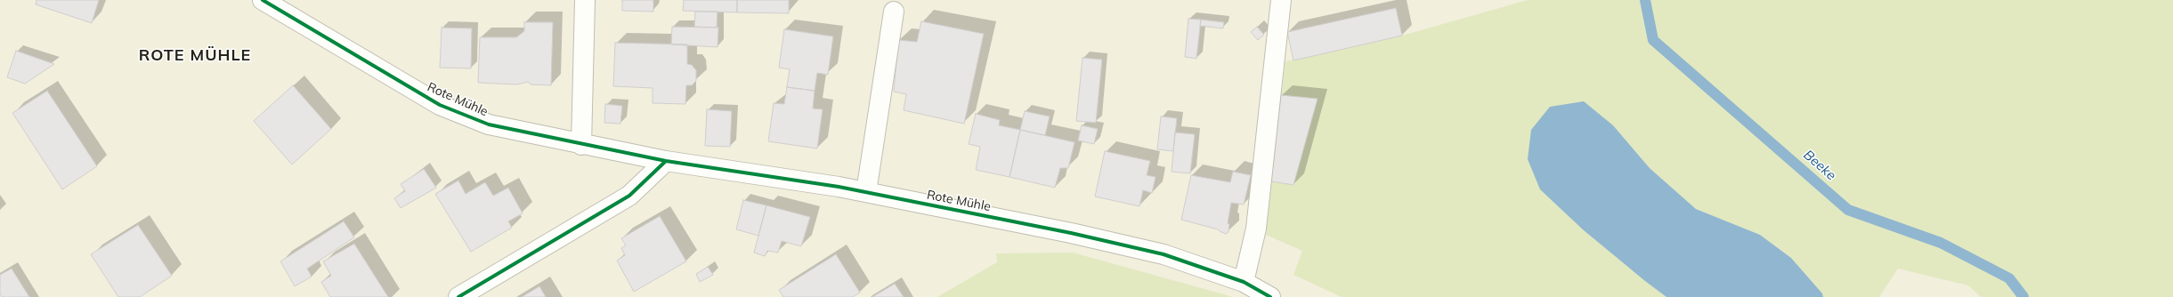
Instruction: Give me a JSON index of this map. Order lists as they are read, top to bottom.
{
  "streets": {
    "street": ["Rote Mühle"]
  },
  "districts": ["ROTE MÜHLE"],
  "water": ["Beeke"]
}
